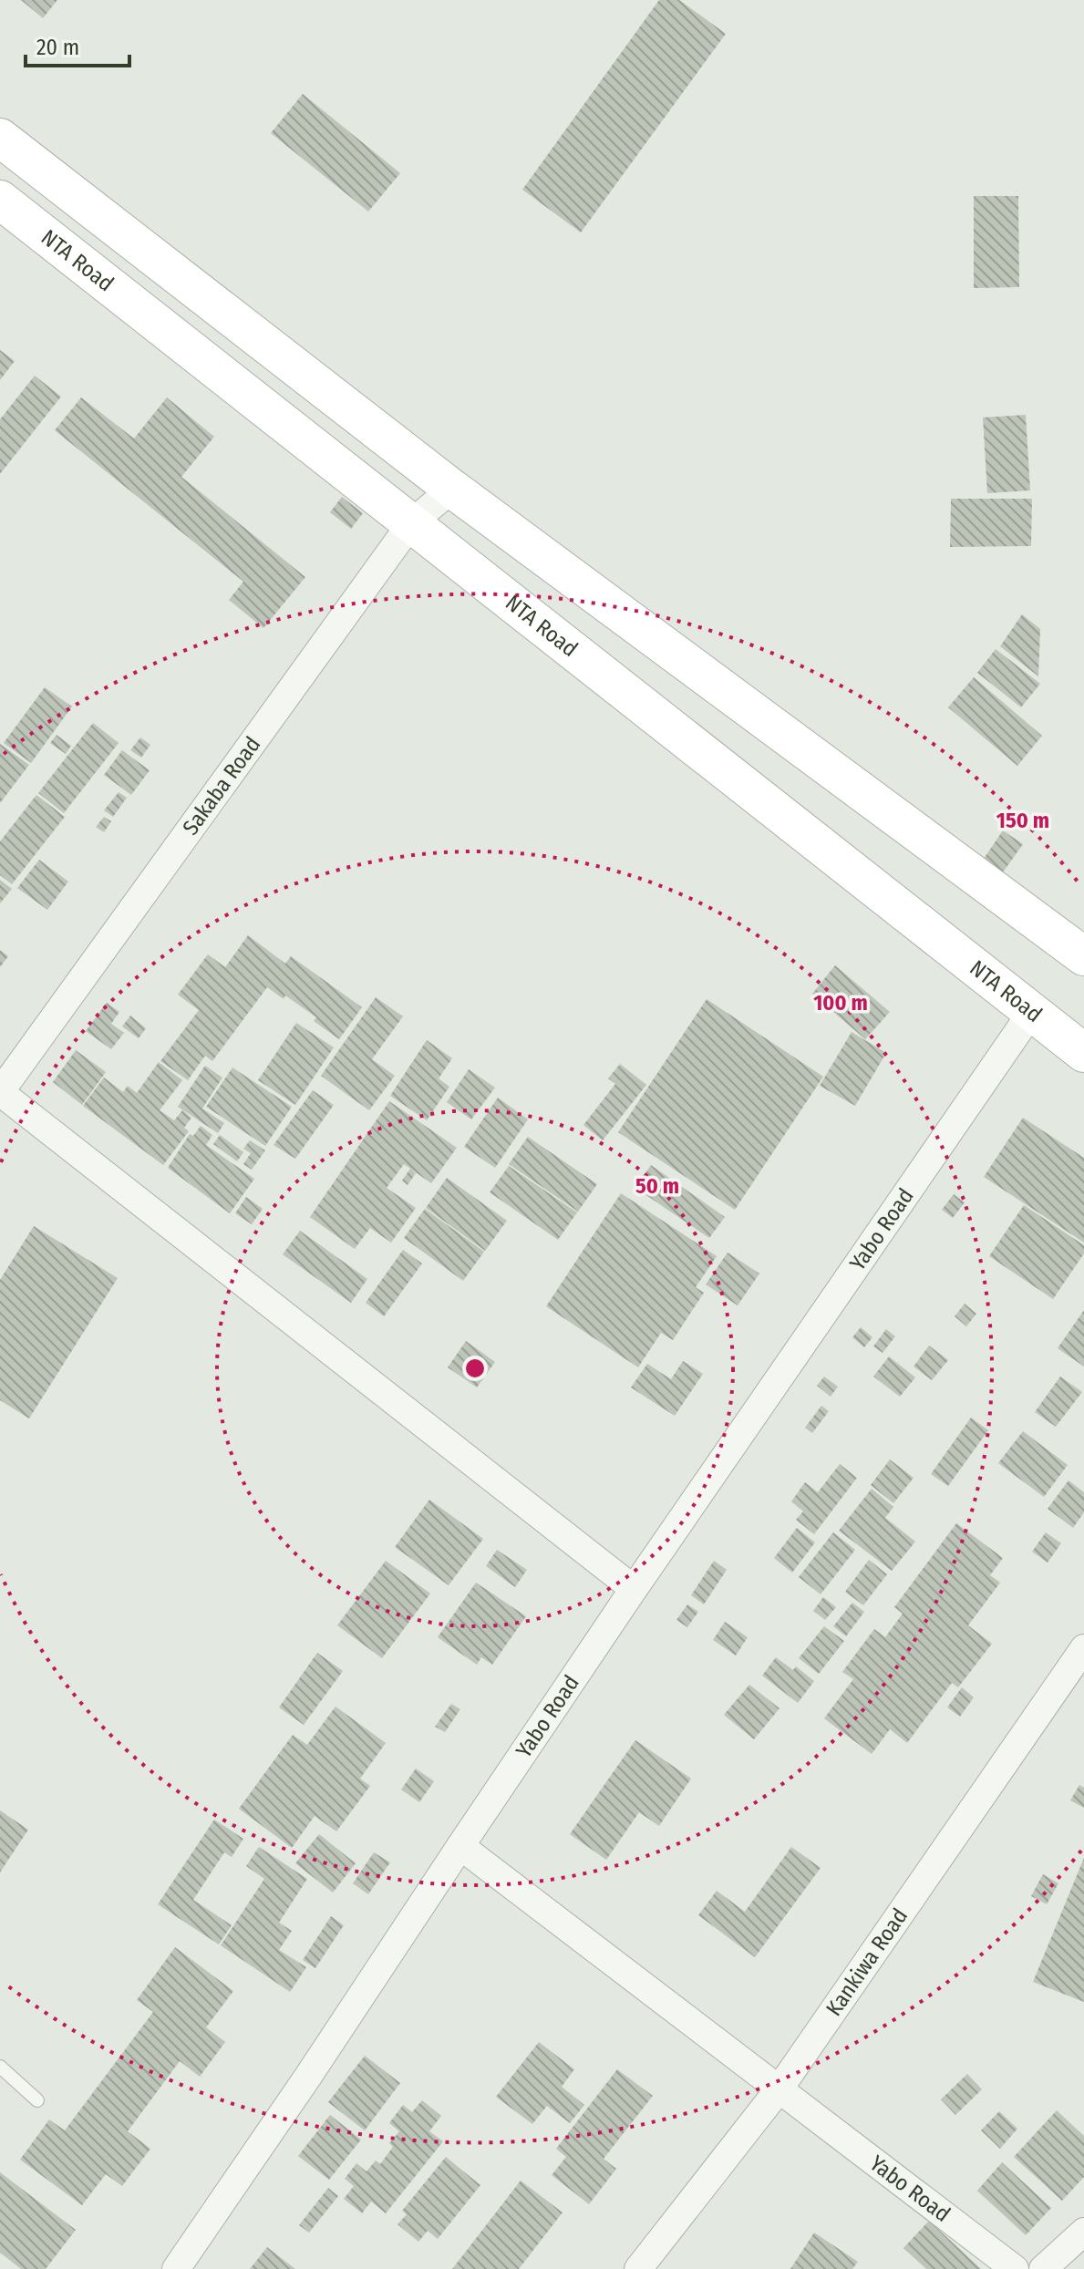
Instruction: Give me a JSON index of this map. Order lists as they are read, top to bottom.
{
  "streets": {
    "main road": ["NTA Road"],
    "street": ["Sakaba Road", "Yabo Road", "Kankiwa Road"]
  },
  "crossings": [
    ["NTA Road", "Sakaba Road"],
    ["NTA Road", "Yabo Road"],
    ["Yabo Road", "Kankiwa Road"]
  ],
  "scale_bar": "20 m",
  "rings": ["150 m", "100 m", "50 m"]
}
